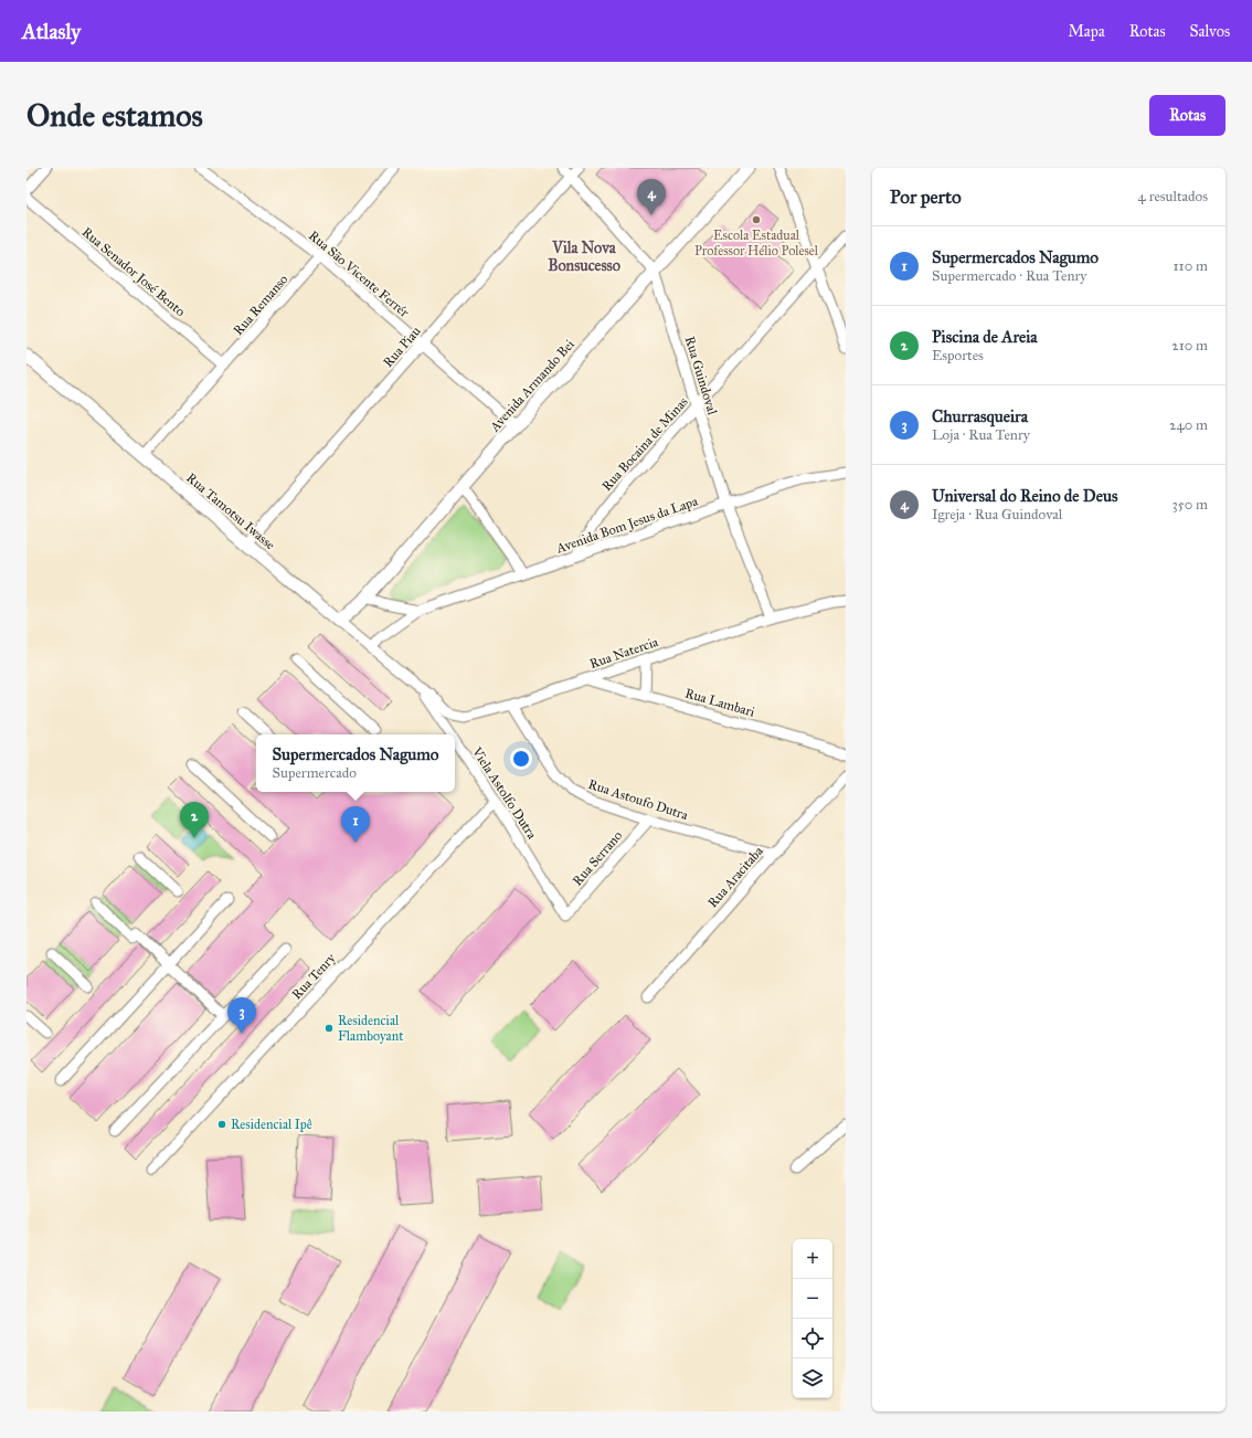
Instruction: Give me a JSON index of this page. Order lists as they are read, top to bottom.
{
  "streets": {
    "street": [
      "Rua Senador José Bento",
      "Rua São Vicente Ferrér",
      "Rua Remanso",
      "Rua Piau",
      "Rua Guindoval",
      "Avenida Armando Bei",
      "Rua Bocaina de Minas",
      "Rua Tamotsu Iwasse",
      "Avenida Bom Jesus da Lapa",
      "Rua Natercia",
      "Rua Lambari",
      "Viela Astolfo Dutra",
      "Rua Astoufo Dutra",
      "Rua Serrano",
      "Rua Aracitaba",
      "Rua Tenry"
    ]
  },
  "crossings": [
    ["Rua Senador José Bento", "Rua Remanso"],
    ["Rua São Vicente Ferrér", "Rua Remanso"],
    ["Rua São Vicente Ferrér", "Rua Piau"],
    ["Rua São Vicente Ferrér", "Avenida Armando Bei"],
    ["Rua Remanso", "Rua Tamotsu Iwasse"],
    ["Rua Piau", "Rua Guindoval"],
    ["Rua Piau", "Rua Tamotsu Iwasse"],
    ["Rua Guindoval", "Avenida Armando Bei"],
    ["Rua Guindoval", "Rua Bocaina de Minas"],
    ["Rua Guindoval", "Avenida Bom Jesus da Lapa"],
    ["Rua Guindoval", "Rua Natercia"],
    ["Avenida Armando Bei", "Rua Tamotsu Iwasse"],
    ["Rua Bocaina de Minas", "Avenida Bom Jesus da Lapa"],
    ["Rua Tamotsu Iwasse", "Avenida Bom Jesus da Lapa"],
    ["Rua Tamotsu Iwasse", "Rua Natercia"],
    ["Rua Tamotsu Iwasse", "Viela Astolfo Dutra"],
    ["Rua Natercia", "Rua Lambari"],
    ["Rua Natercia", "Viela Astolfo Dutra"],
    ["Rua Natercia", "Rua Astoufo Dutra"],
    ["Viela Astolfo Dutra", "Rua Serrano"],
    ["Viela Astolfo Dutra", "Rua Tenry"],
    ["Rua Astoufo Dutra", "Rua Serrano"],
    ["Rua Astoufo Dutra", "Rua Aracitaba"]
  ],
  "districts": ["Vila Nova Bonsucesso"],
  "places": ["Escola Estadual Professor Hélio Polesel", "Residencial Flamboyant", "Residencial Ipê"],
  "page": {
    "header": "Atlasly",
    "nav": ["Mapa", "Rotas", "Salvos"],
    "buttons": "Rotas",
    "title": "Onde estamos",
    "heading": ["Por perto", "4 resultados"],
    "pins": [
      "4",
      "2",
      "1",
      "3"
    ],
    "list": [
      {
        "mark": "1",
        "name": "Supermercados Nagumo",
        "note": "Supermercado · Rua Tenry",
        "value": "110 m"
      },
      {
        "mark": "2",
        "name": "Piscina de Areia",
        "note": "Esportes",
        "value": "210 m"
      },
      {
        "mark": "3",
        "name": "Churrasqueira",
        "note": "Loja · Rua Tenry",
        "value": "240 m"
      },
      {
        "mark": "4",
        "name": "Universal do Reino de Deus",
        "note": "Igreja · Rua Guindoval",
        "value": "350 m"
      }
    ],
    "popup": ["Supermercados Nagumo", "Supermercado"],
    "map_buttons": ["+", "−"]
  }
}
